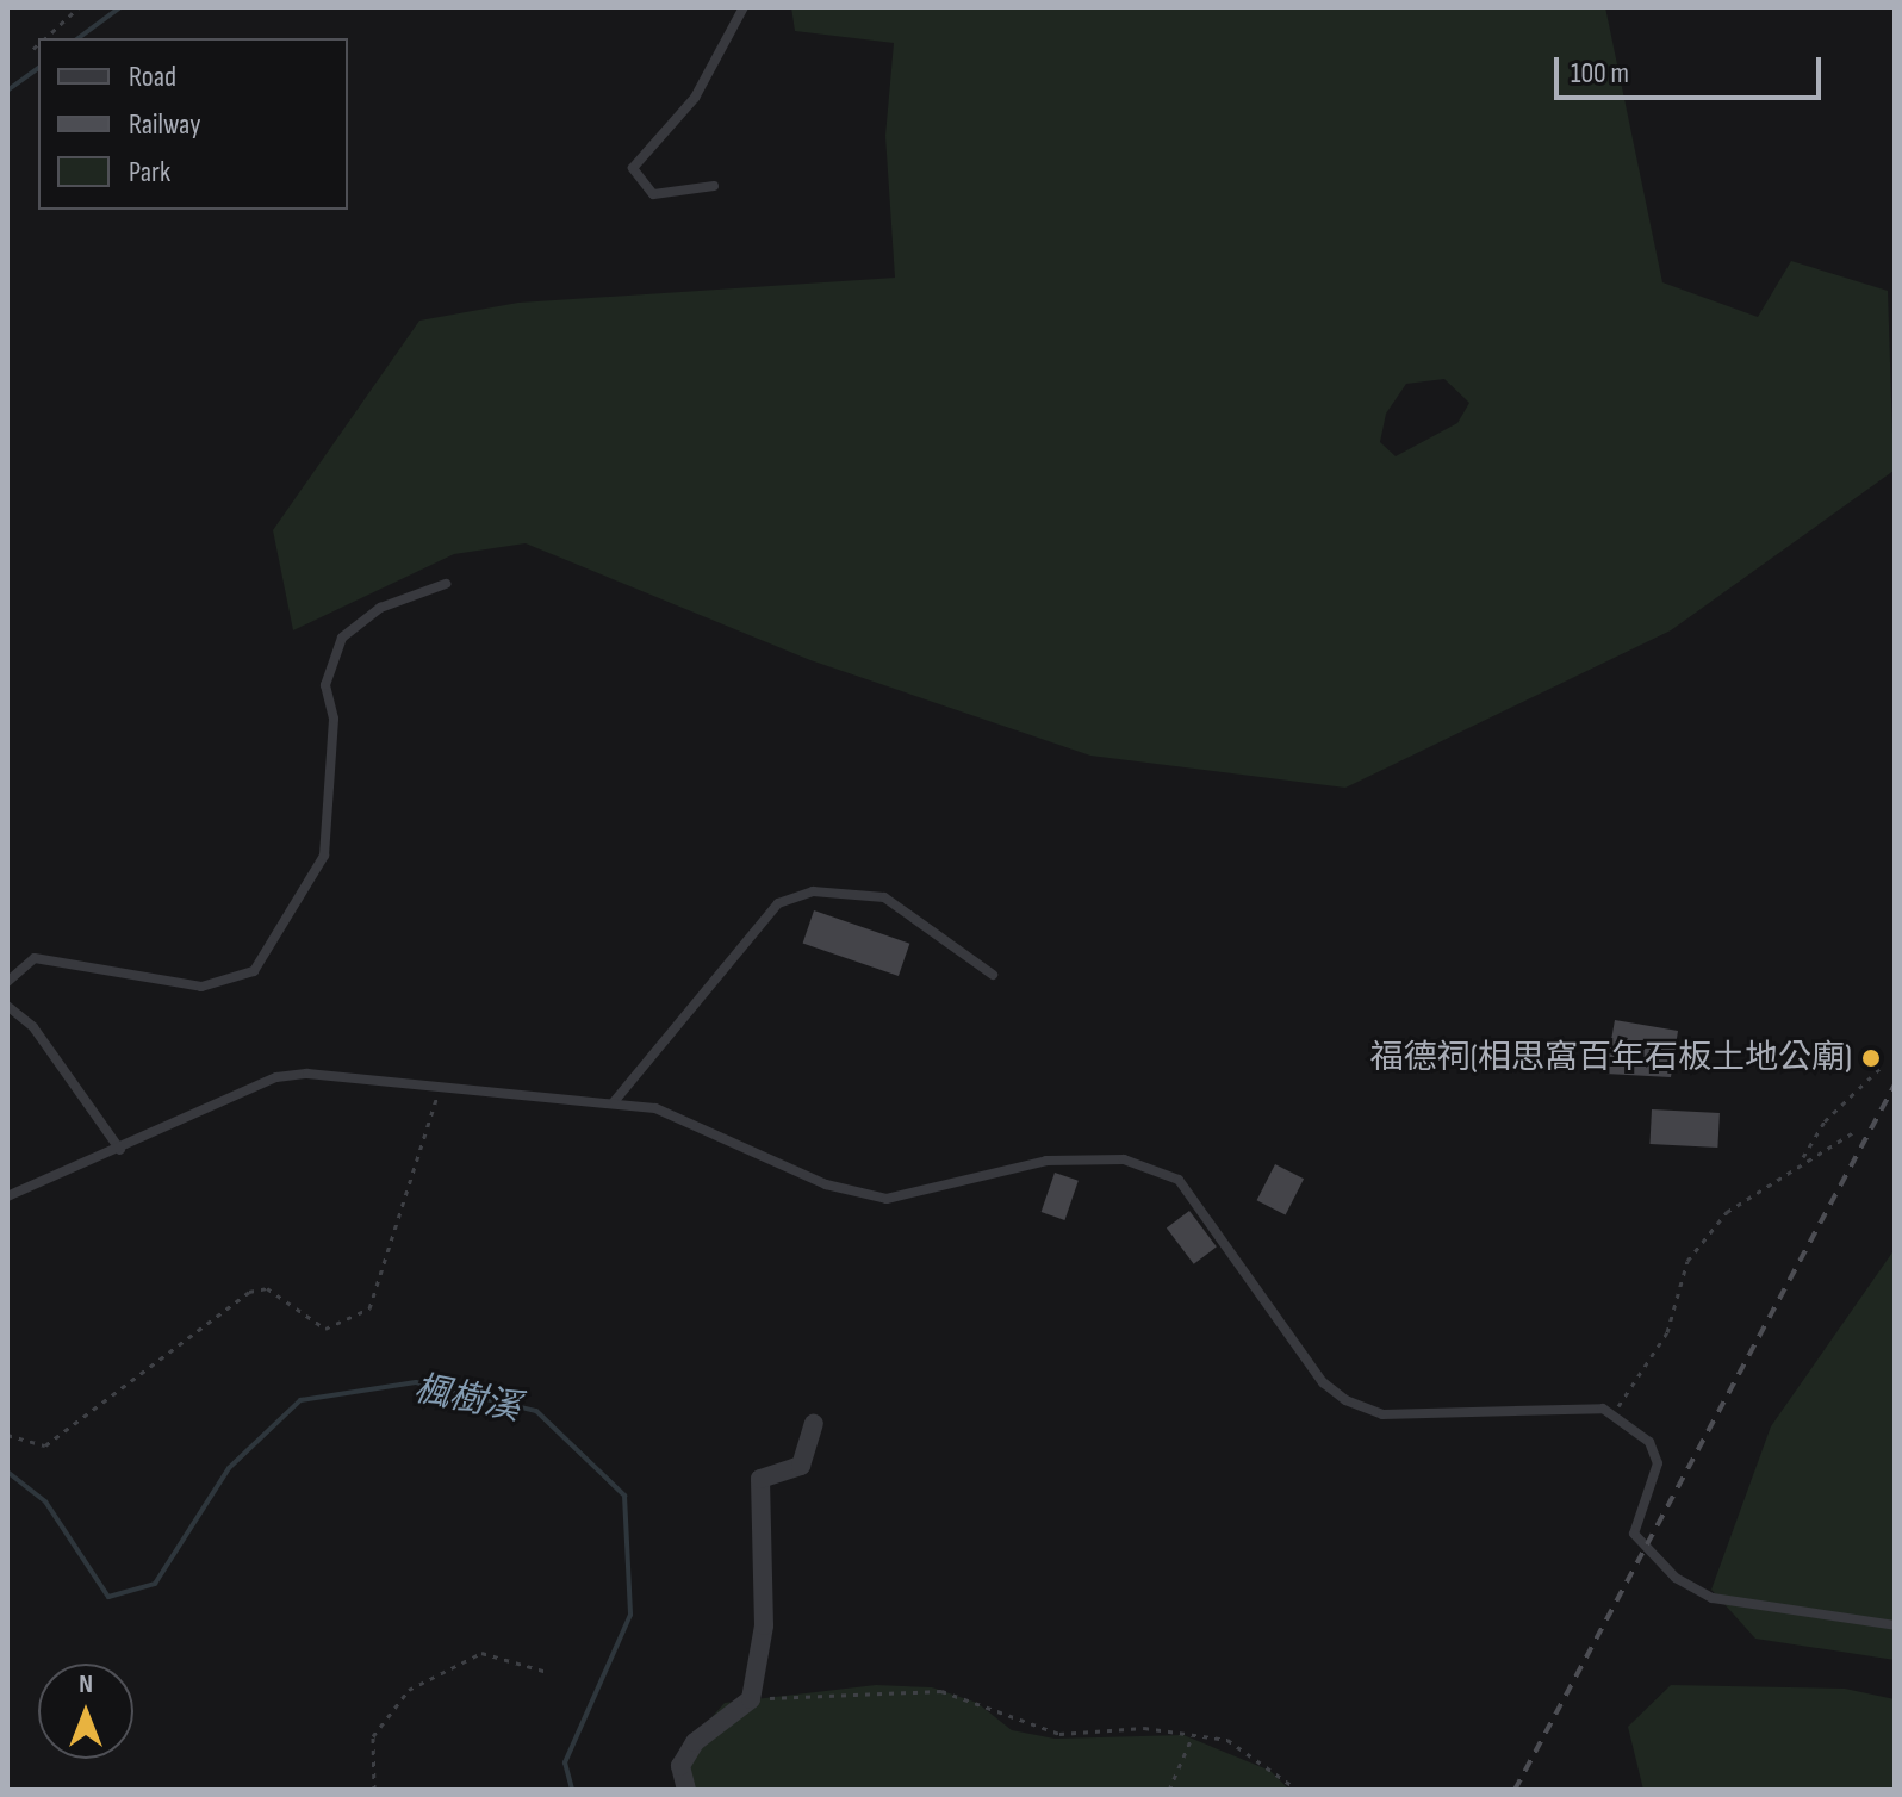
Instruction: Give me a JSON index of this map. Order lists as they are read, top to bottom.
{
  "water": ["楓樹溪"],
  "places": ["福德祠(相思窩百年石板土地公廟)"],
  "legend": ["Road", "Railway", "Park"],
  "scale_bar": "100 m",
  "north": "top"
}
